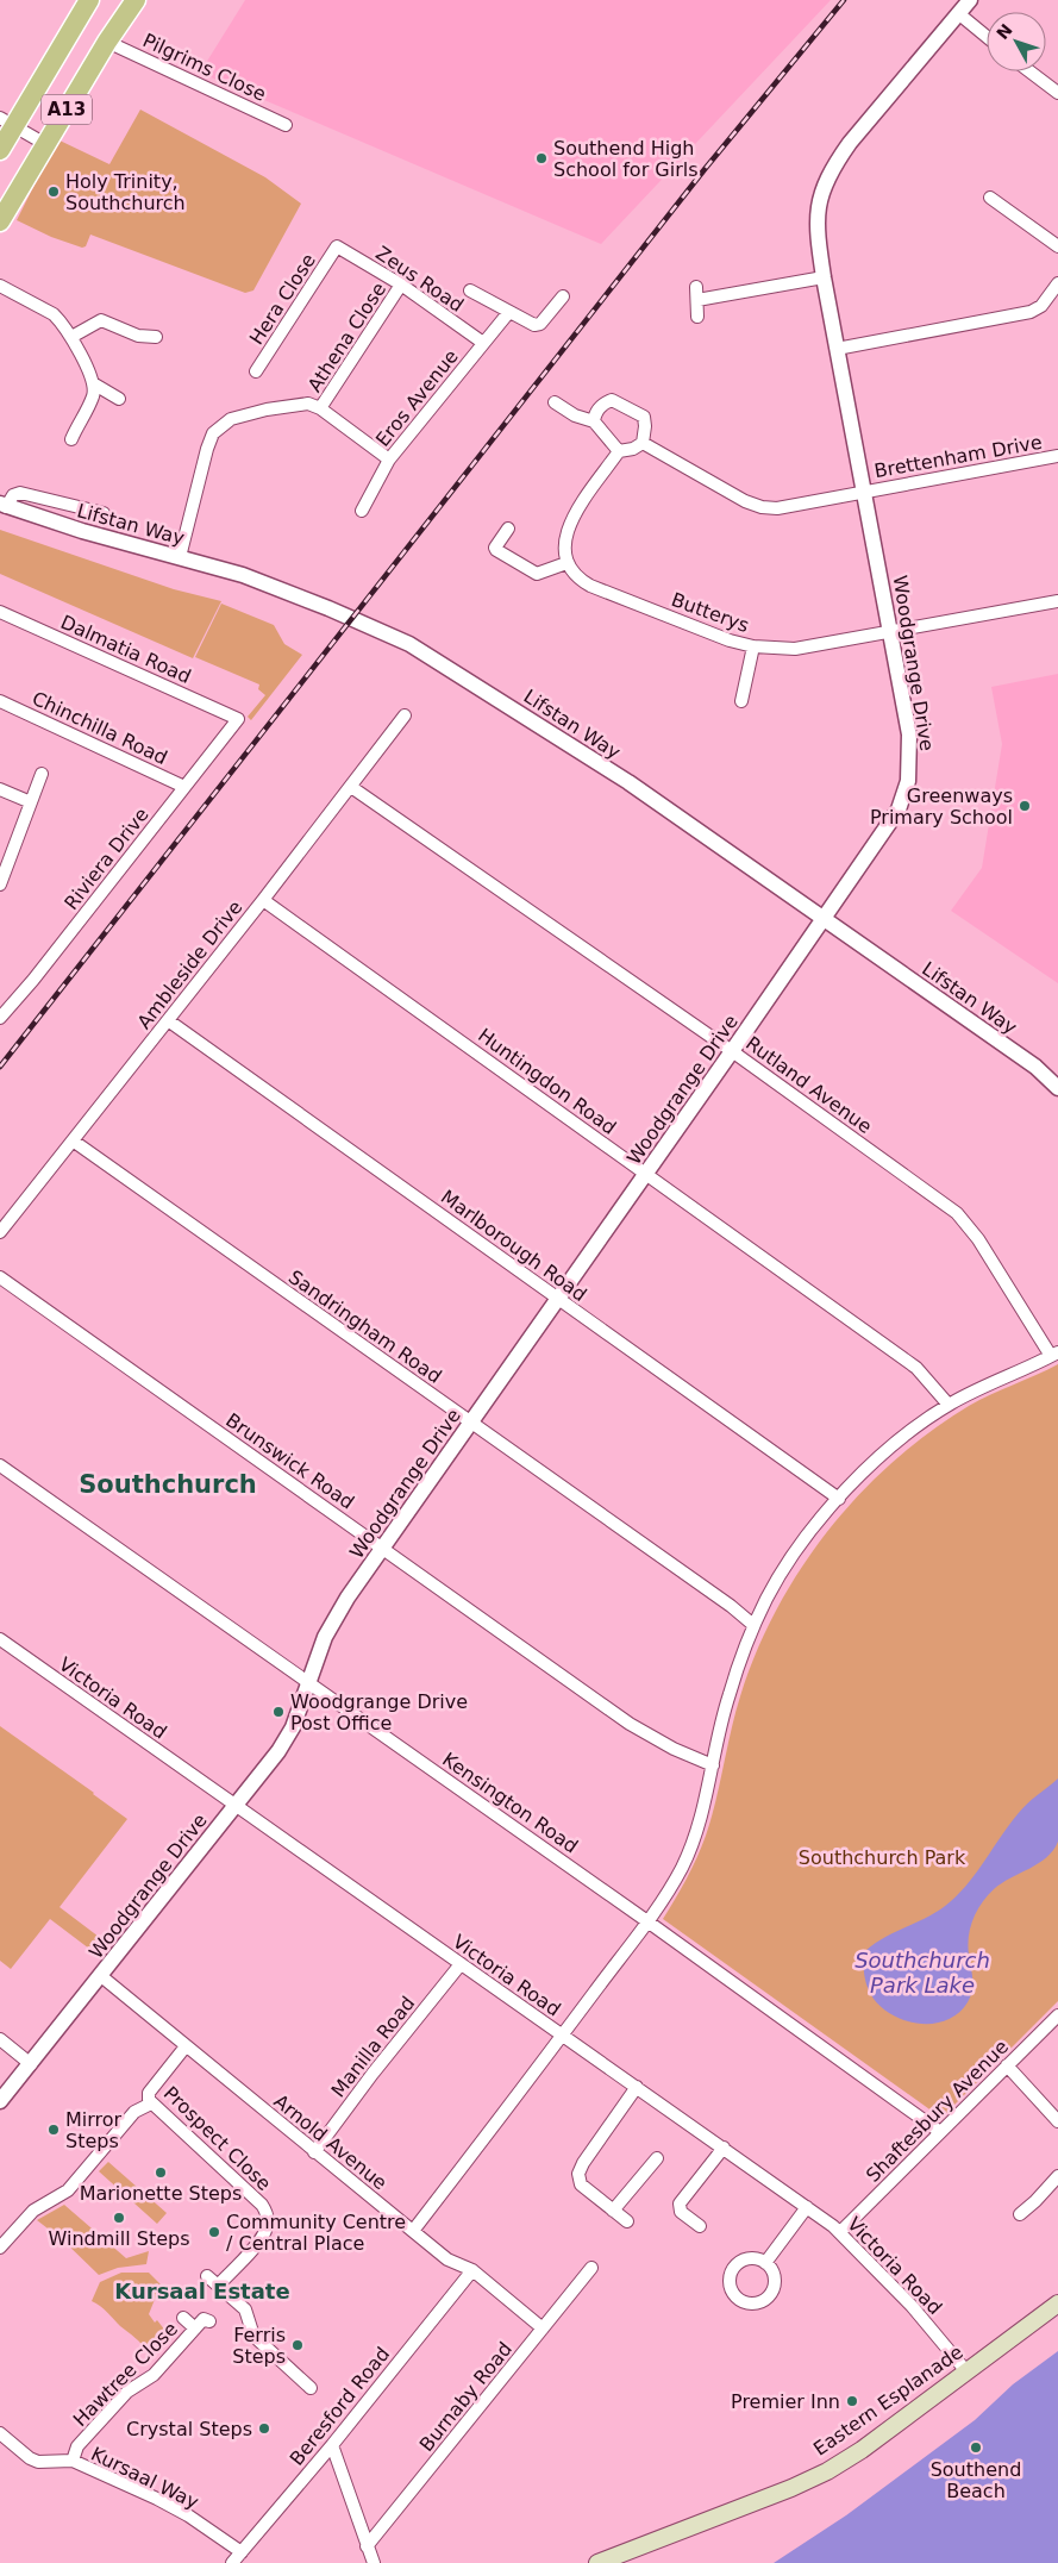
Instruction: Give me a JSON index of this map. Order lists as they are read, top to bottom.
{
  "streets": {
    "main road": ["A13", "Eastern Esplanade"],
    "street": [
      "Pilgrims Close",
      "Zeus Road",
      "Hera Close",
      "Athena Close",
      "Eros Avenue",
      "Brettenham Drive",
      "Lifstan Way",
      "Butterys",
      "Dalmatia Road",
      "Woodgrange Drive",
      "Chinchilla Road",
      "Riviera Drive",
      "Ambleside Drive",
      "Huntingdon Road",
      "Rutland Avenue",
      "Marlborough Road",
      "Sandringham Road",
      "Brunswick Road",
      "Victoria Road",
      "Kensington Road",
      "Manilla Road",
      "Shaftesbury Avenue",
      "Prospect Close",
      "Arnold Avenue",
      "Hawtree Close",
      "Burnaby Road",
      "Beresford Road",
      "Kursaal Way"
    ]
  },
  "crossings": [
    ["Pilgrims Close", "A13"],
    ["Zeus Road", "Hera Close"],
    ["Zeus Road", "Athena Close"],
    ["Zeus Road", "Eros Avenue"],
    ["Brettenham Drive", "Woodgrange Drive"],
    ["Lifstan Way", "Woodgrange Drive"],
    ["Butterys", "Woodgrange Drive"],
    ["Dalmatia Road", "Riviera Drive"],
    ["Woodgrange Drive", "Huntingdon Road"],
    ["Woodgrange Drive", "Rutland Avenue"],
    ["Woodgrange Drive", "Marlborough Road"],
    ["Woodgrange Drive", "Sandringham Road"],
    ["Woodgrange Drive", "Brunswick Road"],
    ["Woodgrange Drive", "Victoria Road"],
    ["Woodgrange Drive", "Kensington Road"],
    ["Woodgrange Drive", "Arnold Avenue"],
    ["Chinchilla Road", "Riviera Drive"],
    ["Ambleside Drive", "Huntingdon Road"],
    ["Ambleside Drive", "Rutland Avenue"],
    ["Ambleside Drive", "Marlborough Road"],
    ["Ambleside Drive", "Sandringham Road"],
    ["Victoria Road", "Manilla Road"],
    ["Victoria Road", "Shaftesbury Avenue"],
    ["Victoria Road", "Eastern Esplanade"],
    ["Kensington Road", "Shaftesbury Avenue"],
    ["Manilla Road", "Arnold Avenue"],
    ["Prospect Close", "Arnold Avenue"],
    ["Arnold Avenue", "Burnaby Road"],
    ["Arnold Avenue", "Beresford Road"],
    ["Hawtree Close", "Kursaal Way"],
    ["Beresford Road", "Kursaal Way"]
  ],
  "districts": ["Southchurch", "Kursaal Estate"],
  "water": ["Southchurch Park Lake"],
  "parks": ["Southchurch Park"],
  "places": [
    "Southend High School for Girls",
    "Holy Trinity, Southchurch",
    "Greenways Primary School",
    "Woodgrange Drive Post Office",
    "Mirror Steps",
    "Marionette Steps",
    "Windmill Steps",
    "Community Centre / Central Place",
    "Ferris Steps",
    "Premier Inn",
    "Crystal Steps",
    "Southend Beach"
  ],
  "north": "top left"
}
